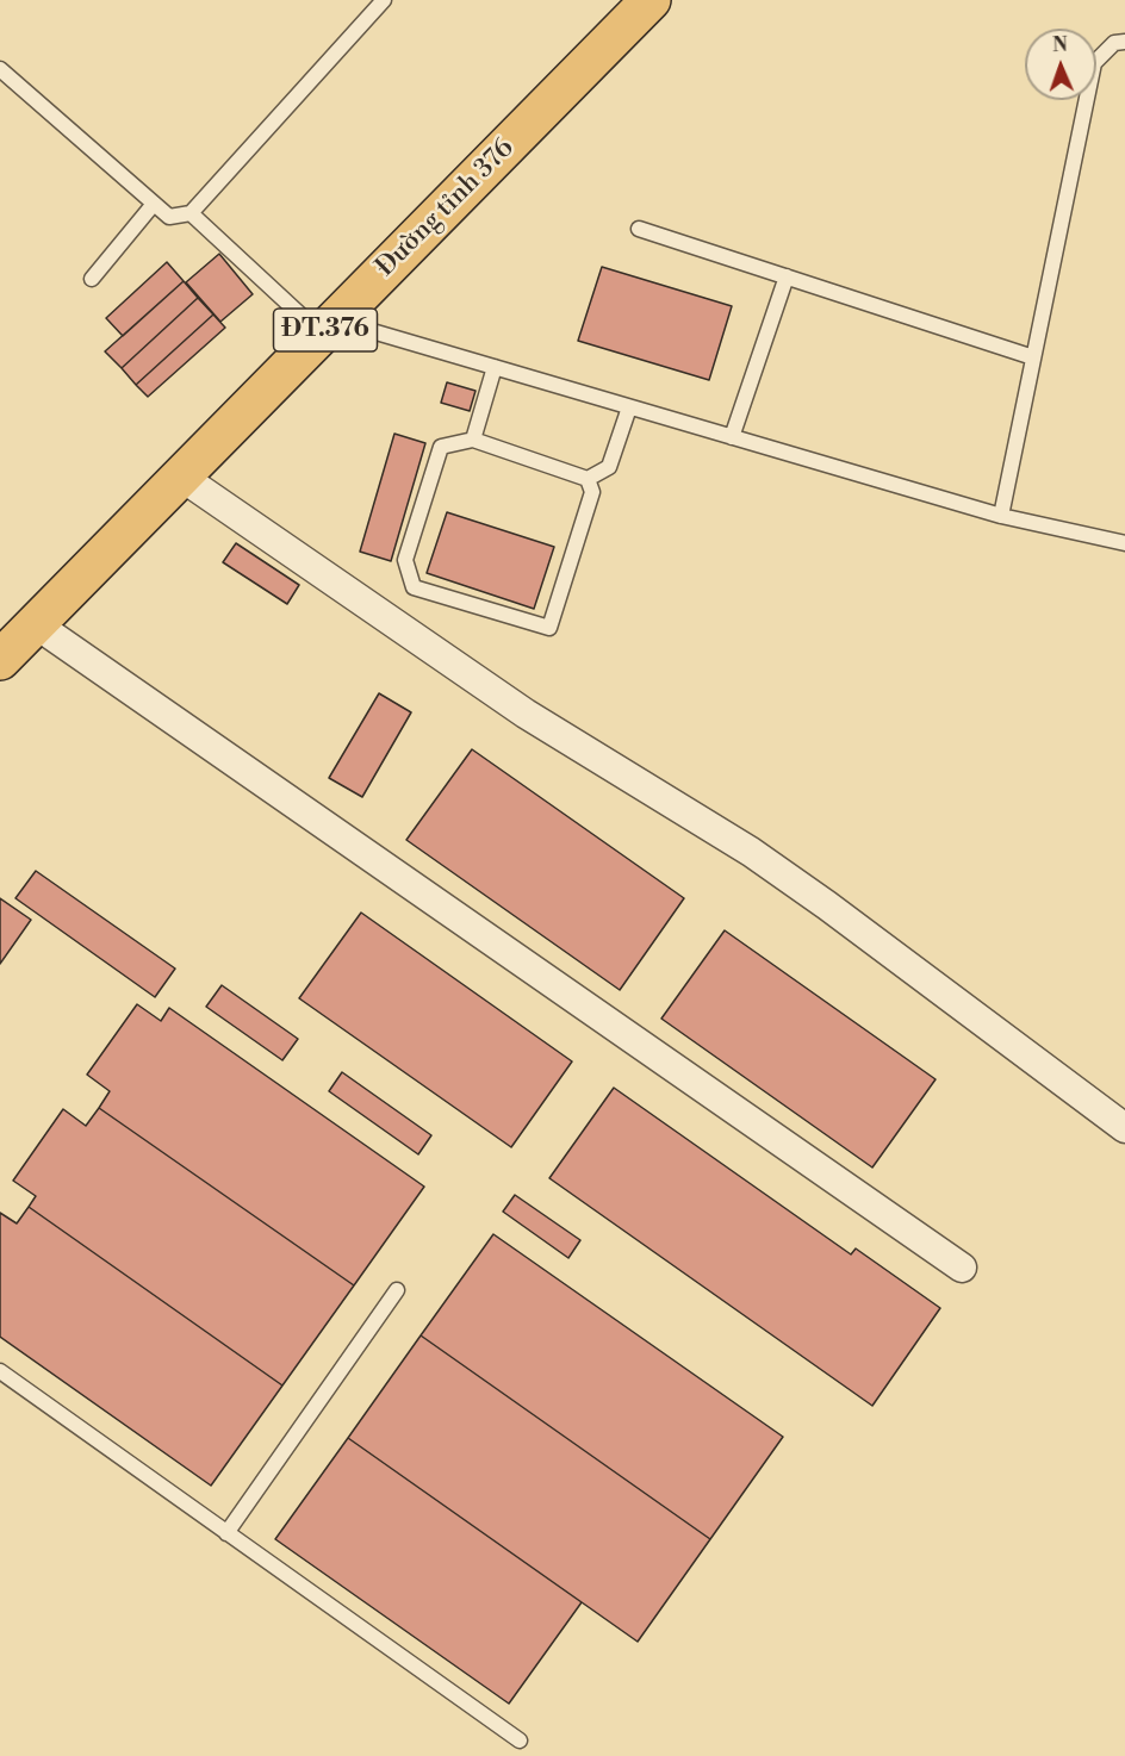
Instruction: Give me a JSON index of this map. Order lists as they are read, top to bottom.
{
  "streets": {
    "main road": ["Đường tỉnh 376", "ĐT.376"]
  },
  "north": "top"
}
